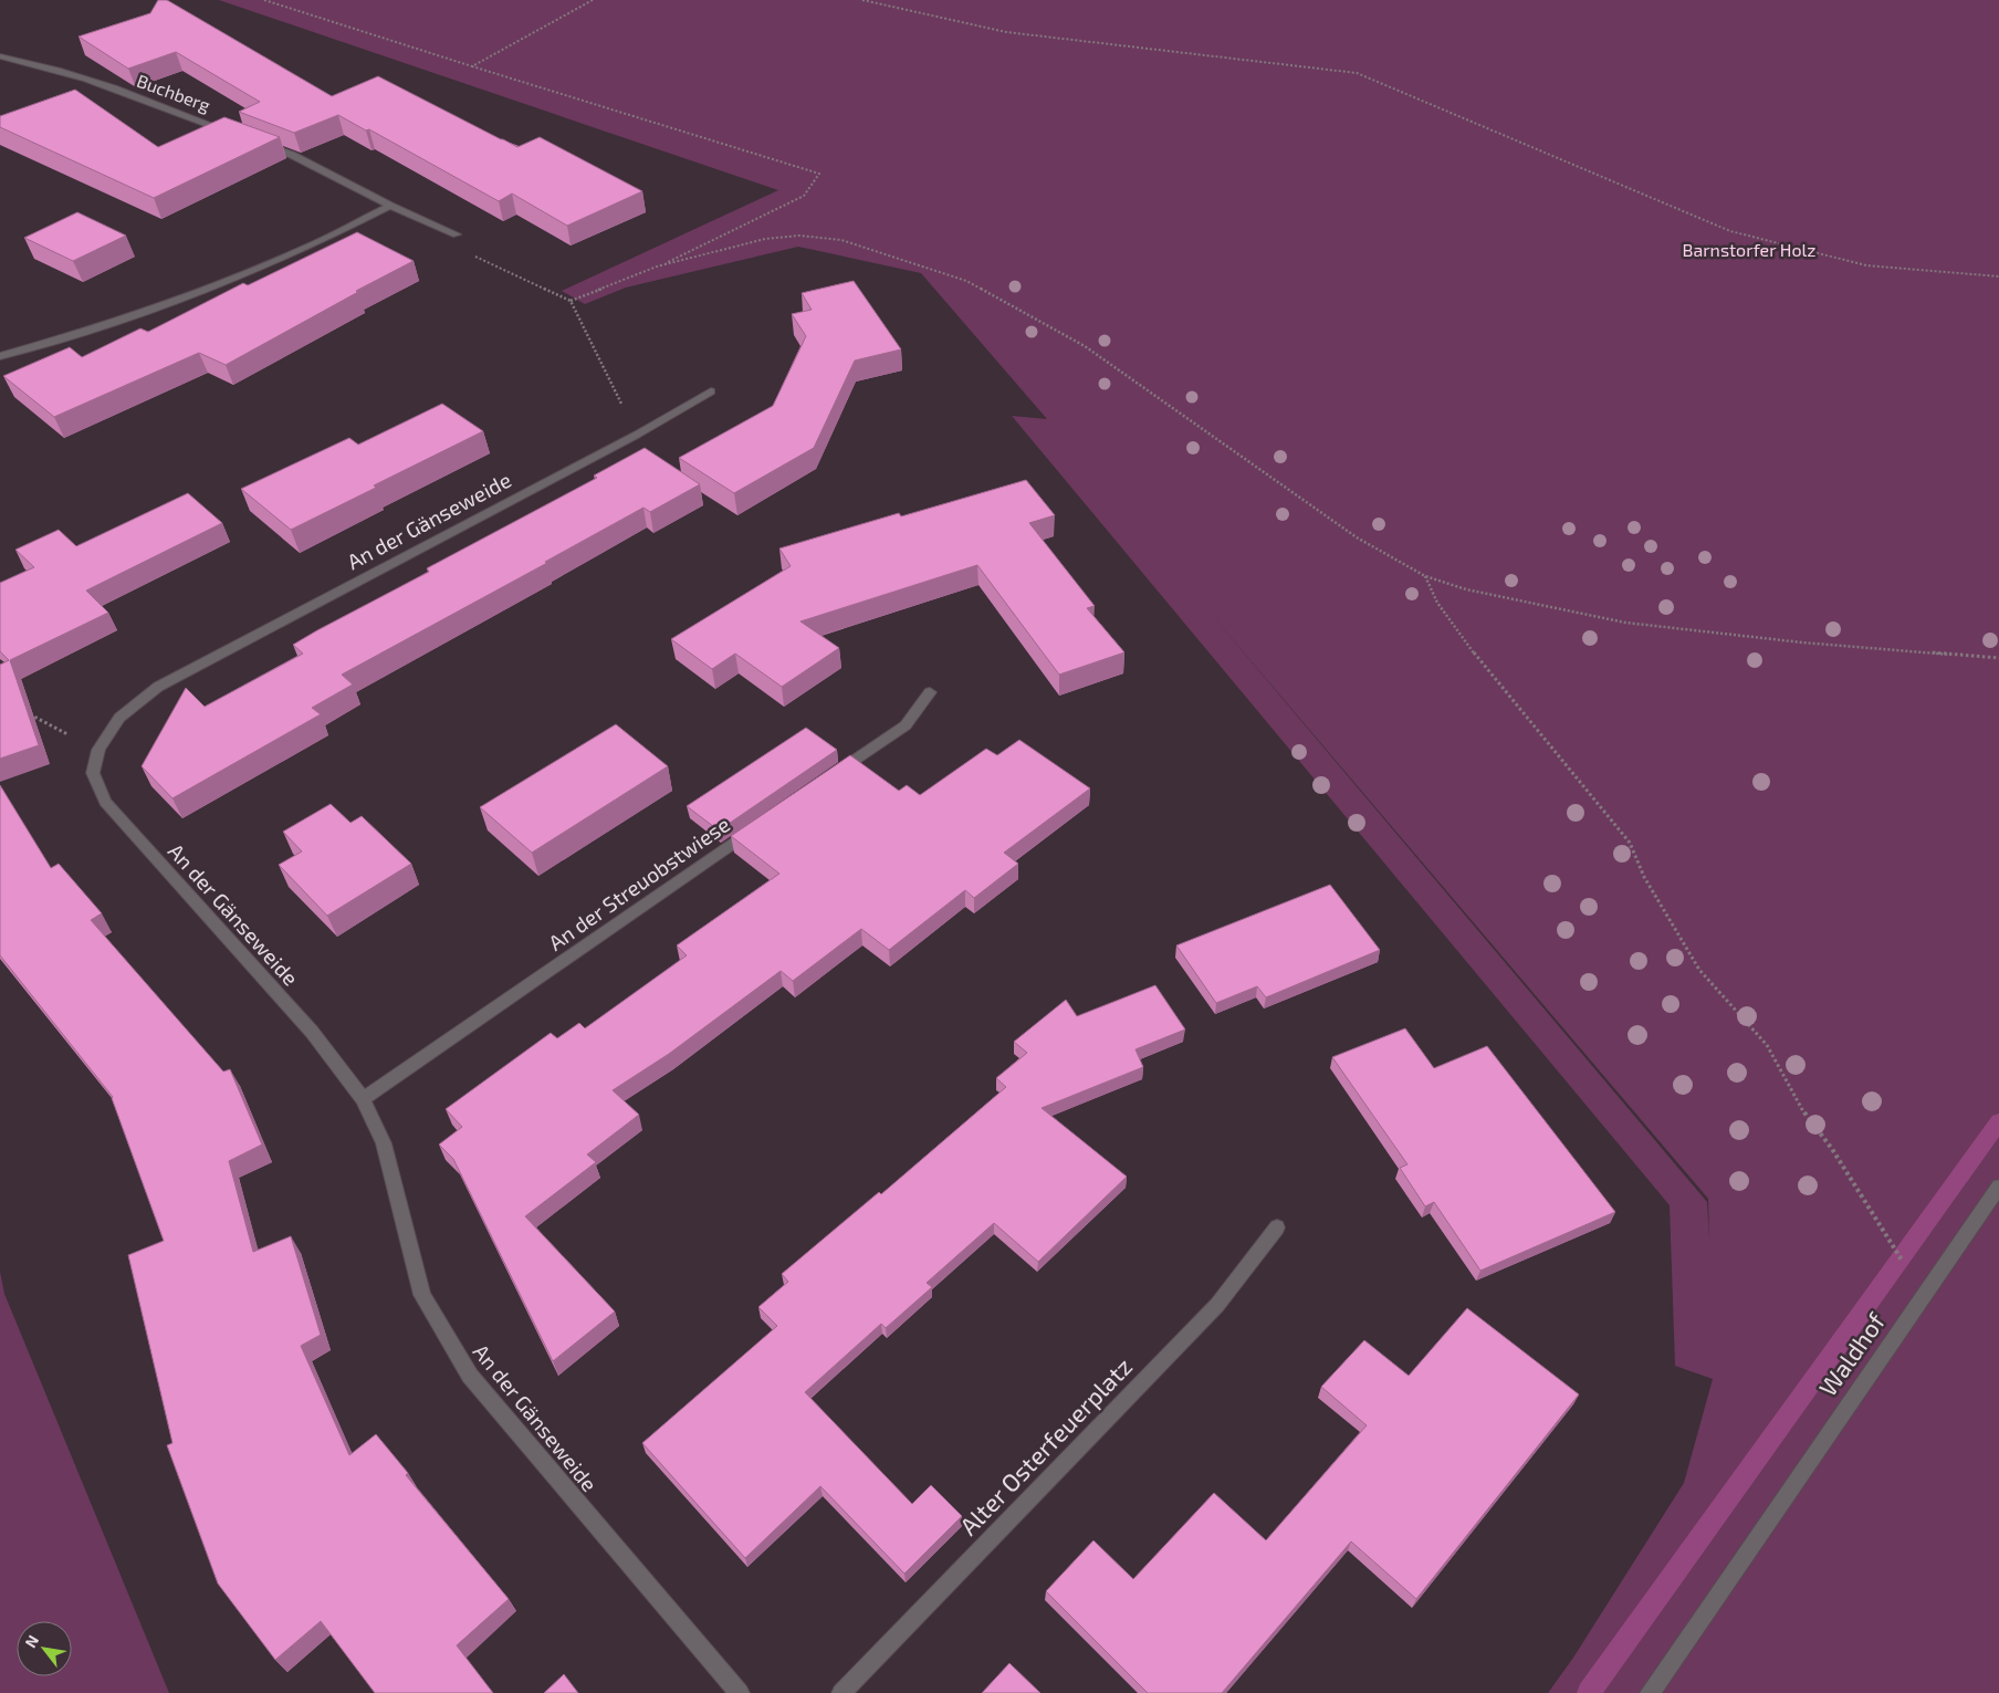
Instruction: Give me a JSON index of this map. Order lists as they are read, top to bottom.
{
  "streets": {
    "street": [
      "Buchberg",
      "An der Gänseweide",
      "An der Streuobstwiese",
      "Waldhof",
      "Alter Osterfeuerplatz"
    ]
  },
  "crossings": [
    ["An der Gänseweide", "An der Streuobstwiese"]
  ],
  "parks": ["Barnstorfer Holz"],
  "north": "top left"
}
